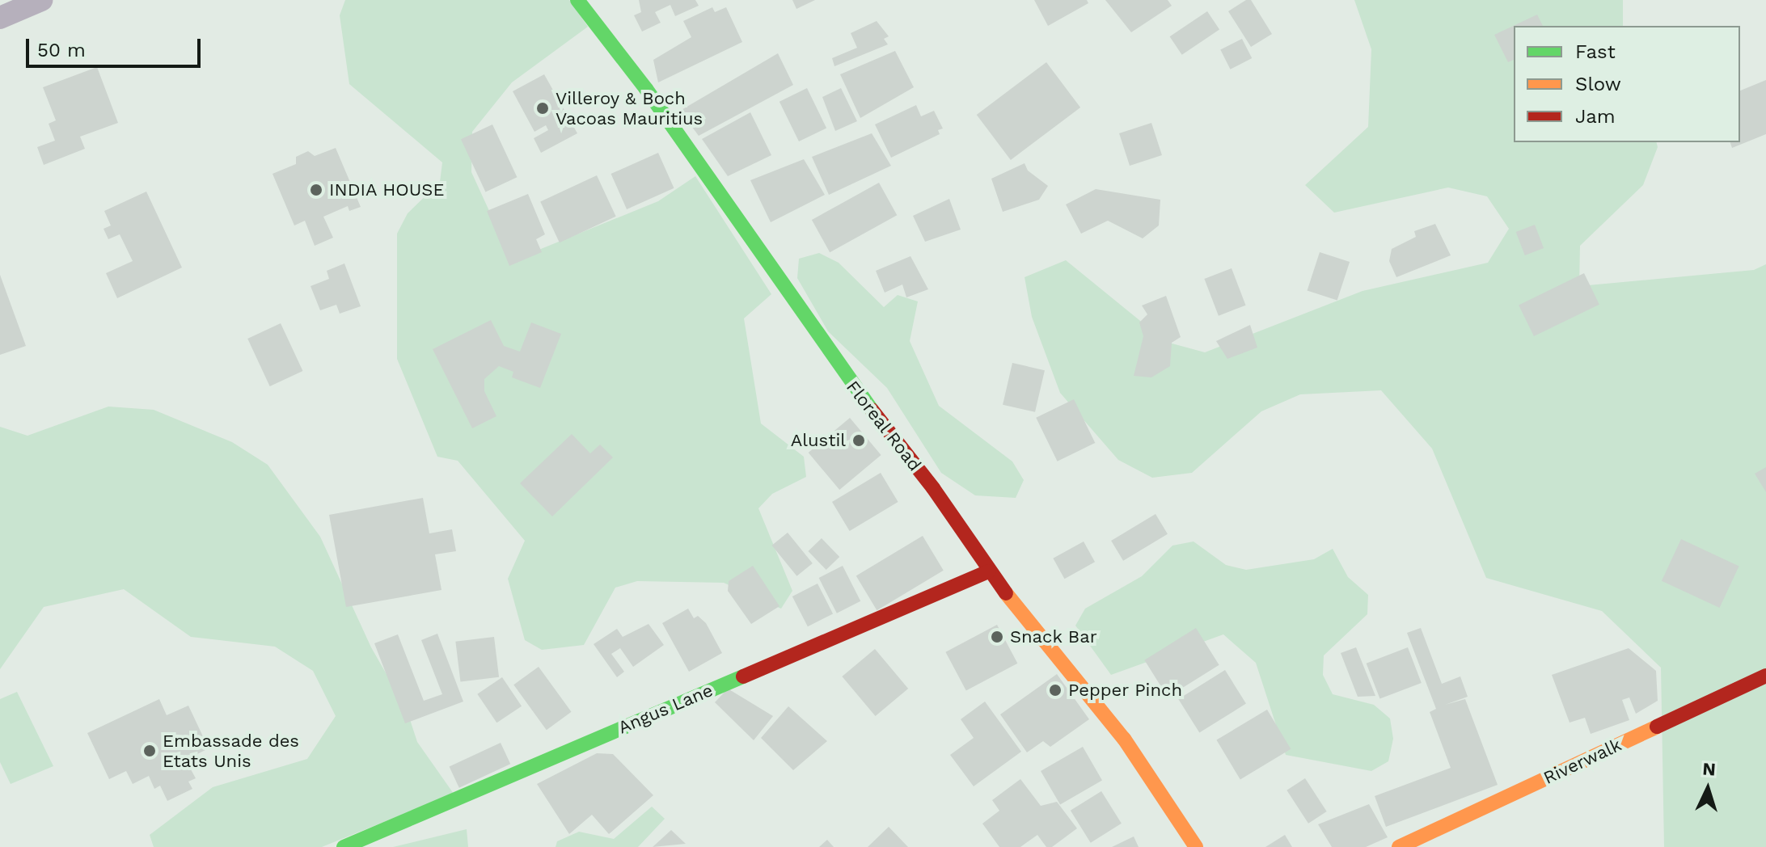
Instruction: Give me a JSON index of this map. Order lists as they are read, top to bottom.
{
  "streets": {
    "street": ["Floreal Road", "Angus Lane", "Riverwalk"]
  },
  "crossings": [
    ["Floreal Road", "Angus Lane"]
  ],
  "places": [
    "Villeroy & Boch Vacoas Mauritius",
    "INDIA HOUSE",
    "Alustil",
    "Snack Bar",
    "Pepper Pinch",
    "Embassade des Etats Unis"
  ],
  "legend": ["Fast", "Slow", "Jam"],
  "scale_bar": "50 m",
  "north": "top"
}
